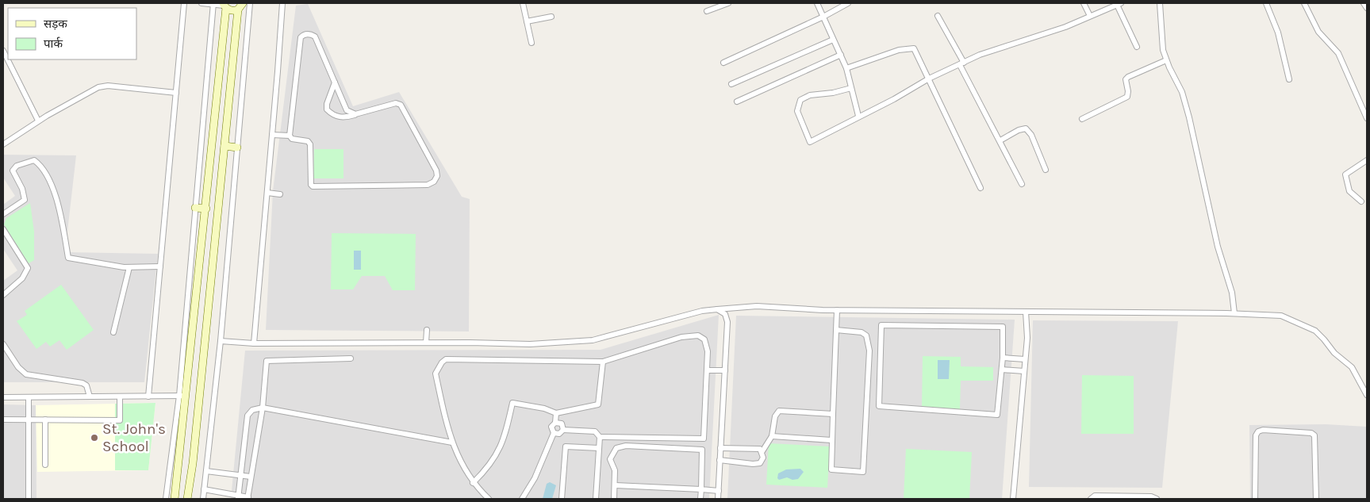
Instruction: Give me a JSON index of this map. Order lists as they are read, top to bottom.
{
  "places": ["St. John's School"],
  "legend": ["सड़क", "पार्क"]
}
